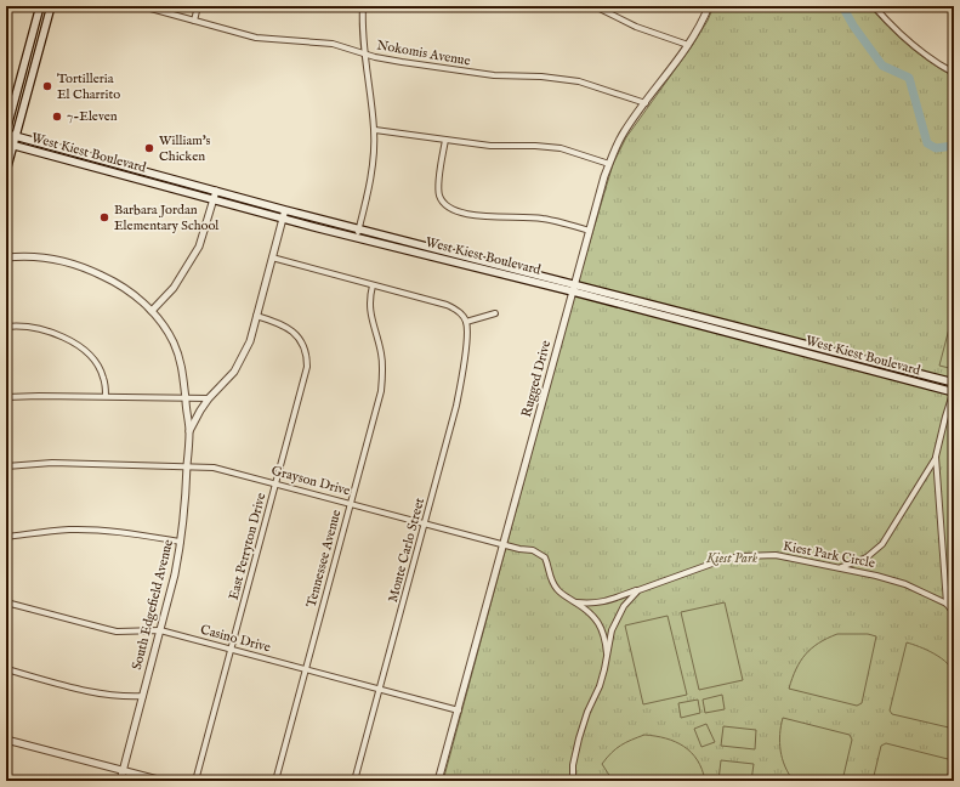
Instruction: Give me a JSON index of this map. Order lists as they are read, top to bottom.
{
  "streets": {
    "main road": ["West Kiest Boulevard"],
    "street": [
      "Nokomis Avenue",
      "Rugged Drive",
      "Grayson Drive",
      "East Perryton Drive",
      "Monte Carlo Street",
      "Kiest Park Circle",
      "Tennessee Avenue",
      "South Edgefield Avenue",
      "Casino Drive"
    ]
  },
  "crossings": [
    ["Nokomis Avenue", "Rugged Drive"],
    ["West Kiest Boulevard", "Rugged Drive"],
    ["West Kiest Boulevard", "South Edgefield Avenue"],
    ["Rugged Drive", "Grayson Drive"],
    ["Rugged Drive", "Casino Drive"],
    ["Grayson Drive", "East Perryton Drive"],
    ["Grayson Drive", "Monte Carlo Street"],
    ["Grayson Drive", "Kiest Park Circle"],
    ["Grayson Drive", "Tennessee Avenue"],
    ["Grayson Drive", "South Edgefield Avenue"],
    ["East Perryton Drive", "South Edgefield Avenue"],
    ["East Perryton Drive", "Casino Drive"],
    ["Monte Carlo Street", "Casino Drive"],
    ["Tennessee Avenue", "Casino Drive"],
    ["South Edgefield Avenue", "Casino Drive"]
  ],
  "parks": ["Kiest Park"],
  "places": [
    "Tortilleria El Charrito",
    "7-Eleven",
    "William's Chicken",
    "Barbara Jordan Elementary School"
  ]
}
